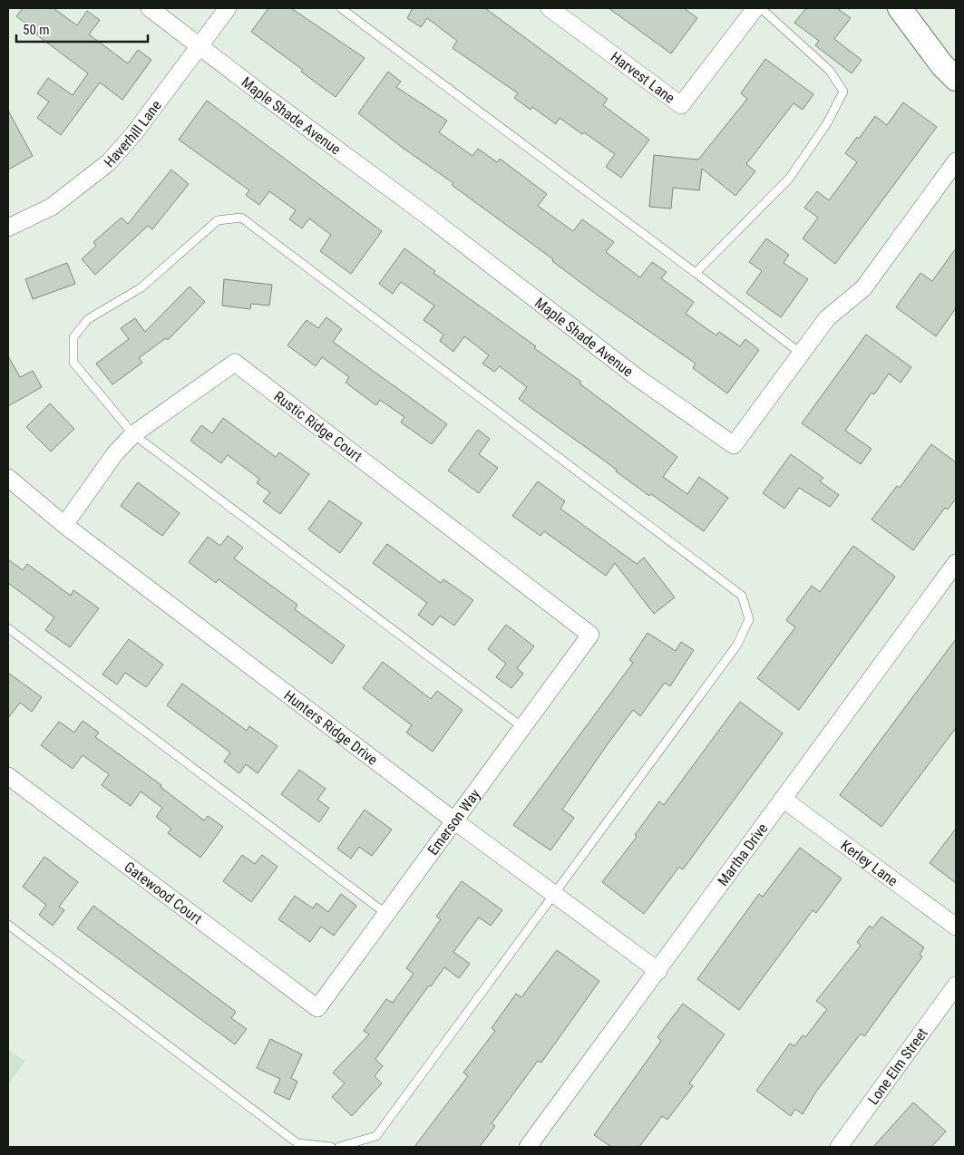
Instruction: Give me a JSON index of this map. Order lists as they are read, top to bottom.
{
  "streets": {
    "street": [
      "Harvest Lane",
      "Maple Shade Avenue",
      "Haverhill Lane",
      "Rustic Ridge Court",
      "Hunters Ridge Drive",
      "Emerson Way",
      "Martha Drive",
      "Kerley Lane",
      "Gatewood Court",
      "Lone Elm Street"
    ]
  },
  "crossings": [
    ["Maple Shade Avenue", "Haverhill Lane"],
    ["Rustic Ridge Court", "Hunters Ridge Drive"],
    ["Rustic Ridge Court", "Emerson Way"],
    ["Hunters Ridge Drive", "Emerson Way"],
    ["Hunters Ridge Drive", "Martha Drive"],
    ["Emerson Way", "Gatewood Court"],
    ["Martha Drive", "Kerley Lane"]
  ],
  "scale_bar": "50 m"
}
